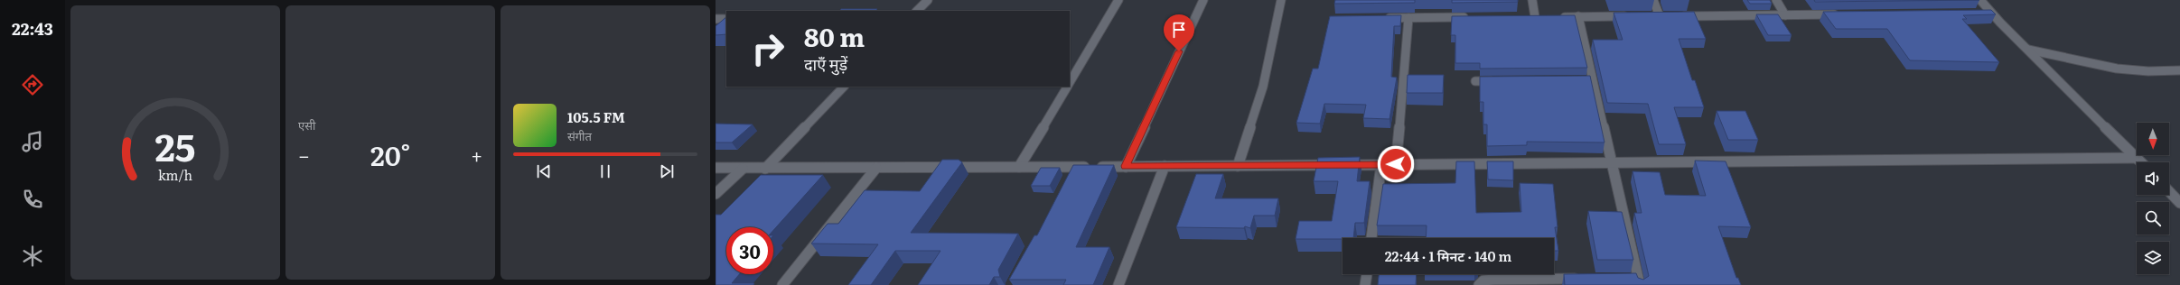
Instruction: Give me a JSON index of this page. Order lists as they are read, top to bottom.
{
  "north": "bottom",
  "page": {
    "tabs": "22:43",
    "tile": "एसी",
    "turn": ["80 m", "दाएँ मुड़ें"],
    "song": ["105.5 FM", "संगीत"],
    "heat": ["−", "20°", "+"],
    "limit": "30",
    "trip": "22:44 · 1 मिनट · 140 m",
    "gauge": ["25", "km/h"]
  }
}
